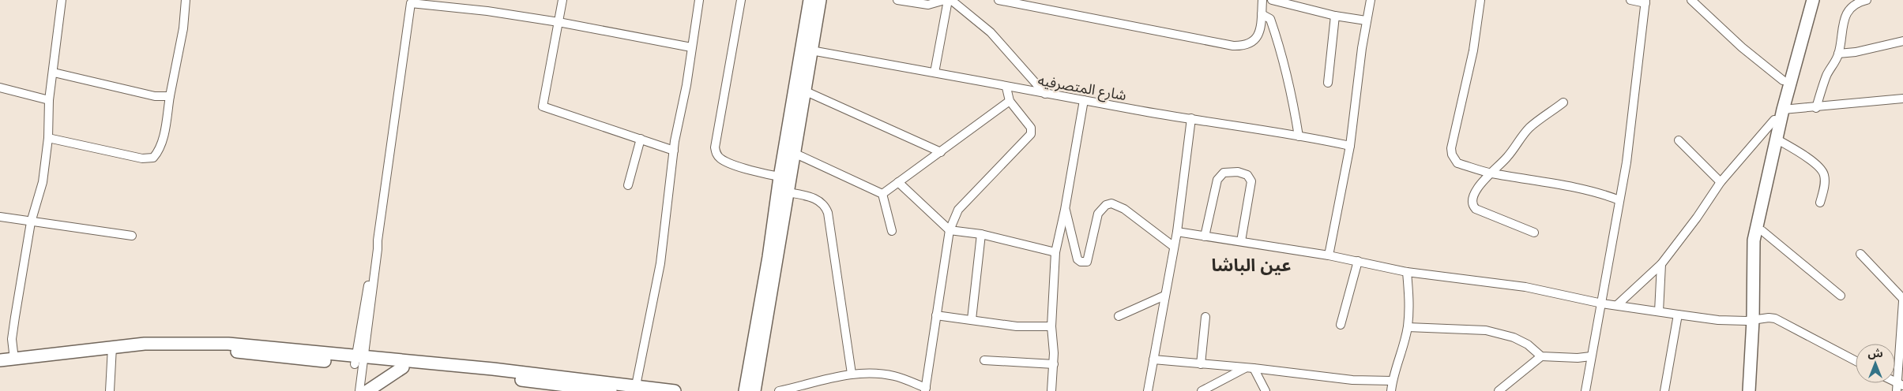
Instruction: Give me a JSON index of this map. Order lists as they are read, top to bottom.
{
  "streets": {
    "street": ["شارع المتصرفيه"]
  },
  "districts": ["عين الباشا"],
  "north": "top"
}
